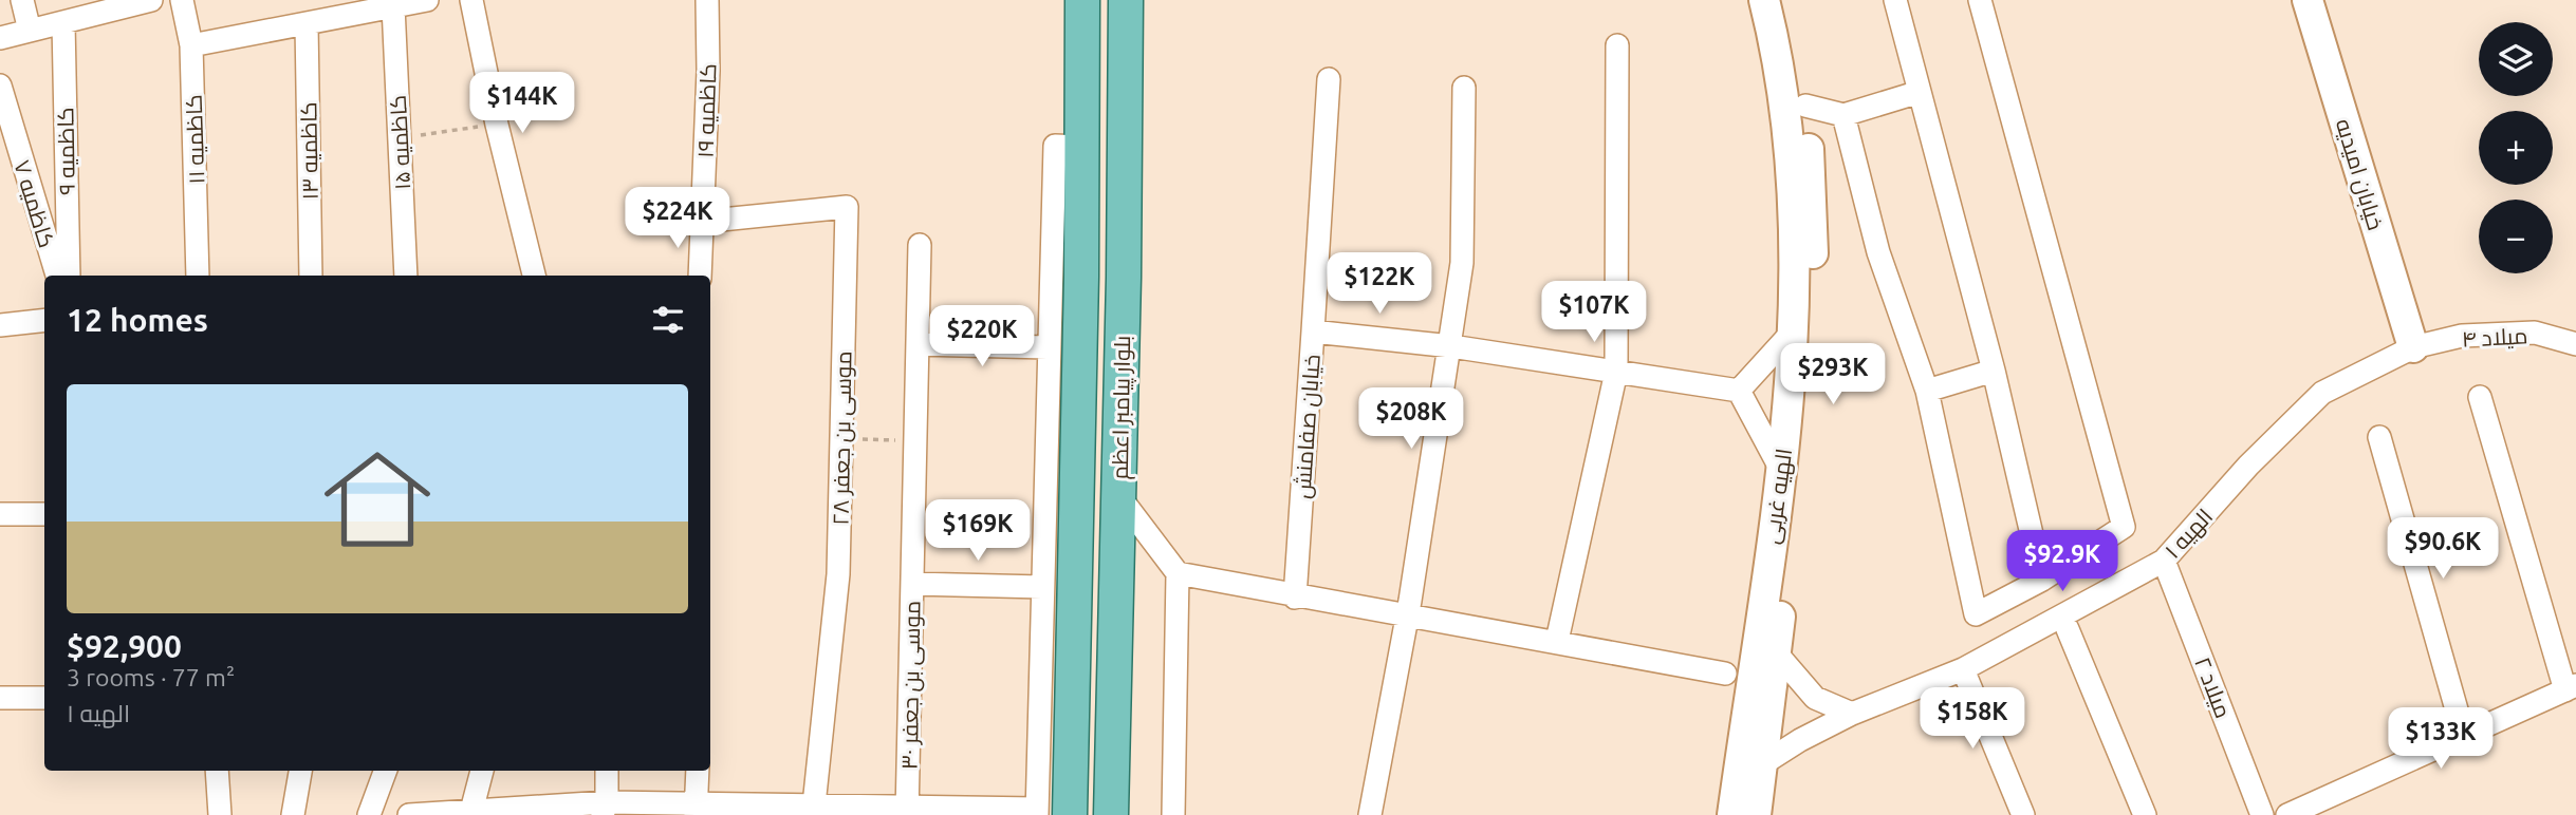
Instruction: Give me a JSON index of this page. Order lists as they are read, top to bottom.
{
  "streets": {
    "main road": ["بلوار پیامبر اعظم"],
    "street": [
      "کاظمیه ۱۹",
      "کاظمیه ۱۱",
      "کاظمیه ۱۵",
      "کاظمیه ۹",
      "کاظمیه ۱۳",
      "خیابان امیدیه",
      "کاظمیه ۷",
      "میلاد ۴",
      "خیابان صفامنش",
      "موسی بن جعفر ۲۸",
      "الهیه غربی",
      "الهیه ۱",
      "موسی بن جعفر ۳۰",
      "میلاد ۲"
    ]
  },
  "crossings": [
    ["کاظمیه ۱۹", "موسی بن جعفر ۲۸"],
    ["خیابان امیدیه", "میلاد ۴"],
    ["خیابان امیدیه", "الهیه ۱"],
    ["میلاد ۴", "الهیه ۱"],
    ["الهیه غربی", "الهیه ۱"],
    ["الهیه ۱", "میلاد ۲"]
  ],
  "page": {
    "map_buttons": ["+", "−"],
    "price": [
      "$144K",
      "$224K",
      "$122K",
      "$107K",
      "$220K",
      "$293K",
      "$208K",
      "$169K",
      "$90.6K",
      "$92.9K",
      "$158K",
      "$133K"
    ],
    "heading": "12 homes",
    "list": [
      {
        "name": "$92,900",
        "note": "3 rooms · 77 m² · الهیه ۱"
      }
    ]
  }
}
